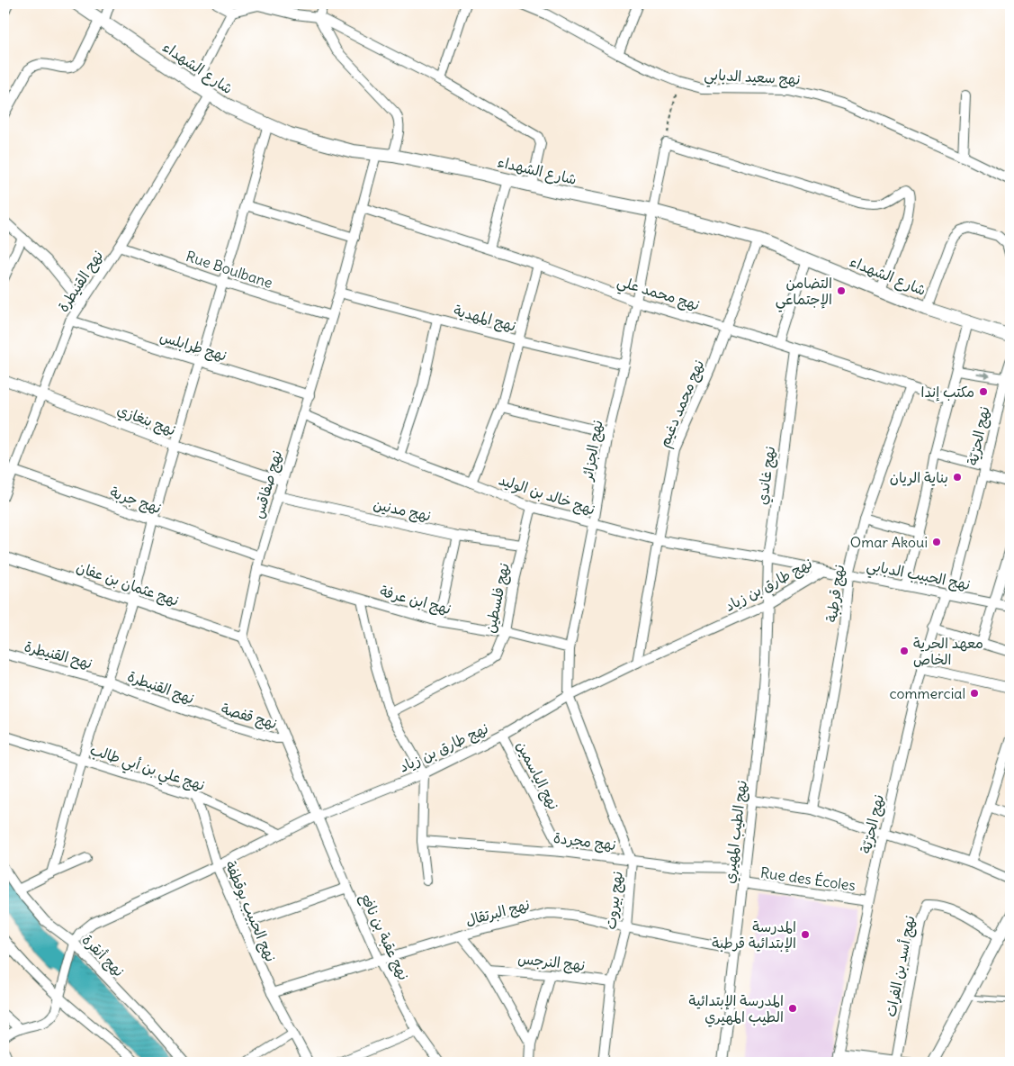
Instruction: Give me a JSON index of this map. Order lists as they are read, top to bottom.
{
  "streets": {
    "main road": ["شارع الشهداء"],
    "street": [
      "نهج سعيد الدبابي",
      "Rue Boulbane",
      "نهح القنيطرة",
      "نهج محمد علي",
      "نهج المهدية",
      "نهج طرابلس",
      "نهج محمد دغيم",
      "نهج بنغازي",
      "نهج الحرّيّة",
      "نهج الجزائر",
      "نهج غاندي",
      "نهج صفاقس",
      "نهج خالد بن الوليد",
      "نهج جربة",
      "نهج مدنين",
      "نهج الحبيب الدبابي",
      "نهج عثمان بن عفان",
      "نهج طارق بن زياد",
      "نهج قرطبة",
      "نهج فلسطين",
      "نهج ابن عرفة",
      "نهج القنيطرة",
      "نهج قفصة",
      "نهج علي بن أبي طالب",
      "نهج الياسمين",
      "نهج الطيب المهيري",
      "نهج مجردة",
      "Rue des Écoles",
      "نهج بيروت",
      "نهج الحبيب بوقطفة",
      "نهج البرتقال",
      "نهج عقبة بن نافع",
      "نهج أنقرة",
      "نهج النرجس",
      "نهج أسد بن الفرات"
    ]
  },
  "crossings": [
    ["شارع الشهداء", "نهح القنيطرة"],
    ["شارع الشهداء", "نهج محمد دغيم"],
    ["شارع الشهداء", "نهج الجزائر"],
    ["شارع الشهداء", "نهج صفاقس"],
    ["Rue Boulbane", "نهح القنيطرة"],
    ["Rue Boulbane", "نهج صفاقس"],
    ["نهح القنيطرة", "نهج طرابلس"],
    ["نهح القنيطرة", "نهج بنغازي"],
    ["نهح القنيطرة", "نهج جربة"],
    ["نهح القنيطرة", "نهج القنيطرة"],
    ["نهج محمد علي", "نهج محمد دغيم"],
    ["نهج محمد علي", "نهج الجزائر"],
    ["نهج محمد علي", "نهج غاندي"],
    ["نهج محمد علي", "نهج صفاقس"],
    ["نهج محمد علي", "نهج قرطبة"],
    ["نهج المهدية", "نهج الجزائر"],
    ["نهج المهدية", "نهج صفاقس"],
    ["نهج طرابلس", "نهج صفاقس"],
    ["نهج محمد دغيم", "نهج خالد بن الوليد"],
    ["نهج محمد دغيم", "نهج طارق بن زياد"],
    ["نهج بنغازي", "نهج صفاقس"],
    ["نهج الحرّيّة", "نهج الحبيب الدبابي"],
    ["نهج الحرّيّة", "Rue des Écoles"],
    ["نهج الجزائر", "نهج خالد بن الوليد"],
    ["نهج الجزائر", "نهج طارق بن زياد"],
    ["نهج الجزائر", "نهج ابن عرفة"],
    ["نهج الجزائر", "نهج بيروت"],
    ["نهج غاندي", "نهج خالد بن الوليد"],
    ["نهج غاندي", "نهج الحبيب الدبابي"],
    ["نهج غاندي", "نهج طارق بن زياد"],
    ["نهج غاندي", "نهج الطيب المهيري"],
    ["نهج صفاقس", "نهج خالد بن الوليد"],
    ["نهج صفاقس", "نهج جربة"],
    ["نهج صفاقس", "نهج مدنين"],
    ["نهج صفاقس", "نهج عثمان بن عفان"],
    ["نهج صفاقس", "نهج ابن عرفة"],
    ["نهج خالد بن الوليد", "نهج الحبيب الدبابي"],
    ["نهج خالد بن الوليد", "نهج فلسطين"],
    ["نهج مدنين", "نهج فلسطين"],
    ["نهج الحبيب الدبابي", "نهج طارق بن زياد"],
    ["نهج الحبيب الدبابي", "نهج قرطبة"],
    ["نهج طارق بن زياد", "نهج علي بن أبي طالب"],
    ["نهج طارق بن زياد", "نهج الياسمين"],
    ["نهج طارق بن زياد", "نهج الطيب المهيري"],
    ["نهج طارق بن زياد", "نهج بيروت"],
    ["نهج طارق بن زياد", "نهج الحبيب بوقطفة"],
    ["نهج طارق بن زياد", "نهج عقبة بن نافع"],
    ["نهج طارق بن زياد", "نهج أنقرة"],
    ["نهج فلسطين", "نهج ابن عرفة"],
    ["نهج القنيطرة", "نهج قفصة"],
    ["نهج علي بن أبي طالب", "نهج الحبيب بوقطفة"],
    ["نهج الياسمين", "نهج مجردة"],
    ["نهج الطيب المهيري", "نهج مجردة"],
    ["نهج الطيب المهيري", "Rue des Écoles"],
    ["نهج الطيب المهيري", "نهج البرتقال"],
    ["نهج مجردة", "نهج بيروت"],
    ["نهج بيروت", "نهج البرتقال"],
    ["نهج بيروت", "نهج النرجس"],
    ["نهج الحبيب بوقطفة", "نهج البرتقال"],
    ["نهج البرتقال", "نهج عقبة بن نافع"]
  ],
  "places": [
    "التضامن الإجتماعي",
    "مكتب إندا",
    "بناية الريان",
    "Omar Akoui",
    "معهد الحرية الخاص",
    "commercial",
    "المدرسة الإبتدائية قرطبة",
    "المدرسة الإبتدائية الطيب المهيري"
  ]
}
